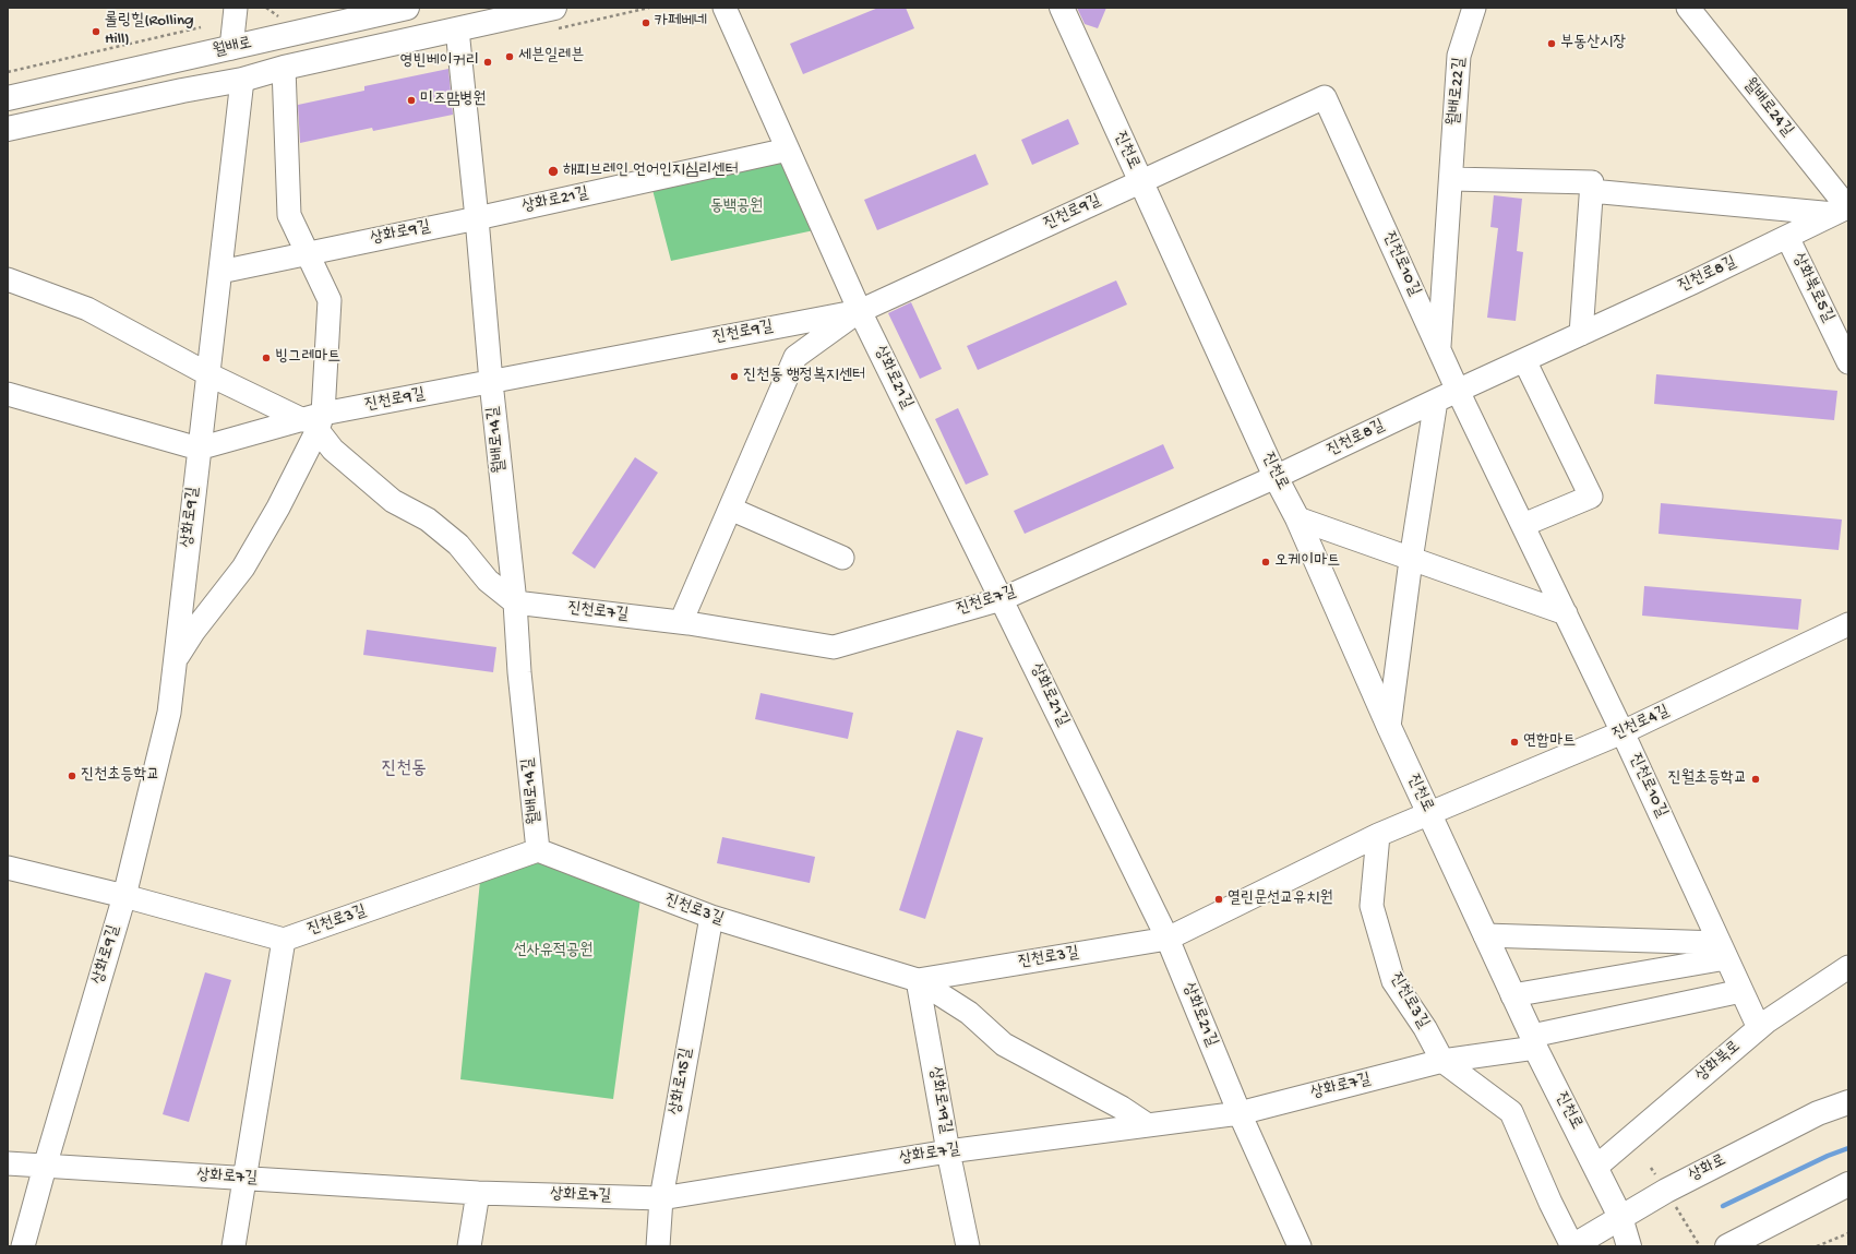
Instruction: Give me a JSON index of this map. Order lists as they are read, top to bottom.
{
  "streets": {
    "main road": ["월배로", "진천로", "상화로"],
    "street": [
      "월배로22길",
      "월배로24길",
      "상화로21길",
      "진천로9길",
      "상화로9길",
      "진천로10길",
      "진천로8길",
      "상화북로5길",
      "월배로14길",
      "진천로7길",
      "진천로4길",
      "진천로3길",
      "상화북로",
      "상화로15길",
      "상화로7길",
      "상화로19길"
    ]
  },
  "crossings": [
    ["월배로", "상화로9길"],
    ["월배로", "월배로14길"],
    ["월배로22길", "진천로10길"],
    ["월배로24길", "진천로8길"],
    ["진천로", "진천로9길"],
    ["진천로", "진천로10길"],
    ["진천로", "진천로8길"],
    ["진천로", "진천로7길"],
    ["진천로", "진천로4길"],
    ["진천로", "진천로3길"],
    ["진천로", "상화북로"],
    ["진천로", "상화로7길"],
    ["진천로", "상화로"],
    ["상화로21길", "진천로9길"],
    ["상화로21길", "상화로9길"],
    ["상화로21길", "월배로14길"],
    ["상화로21길", "진천로7길"],
    ["상화로21길", "진천로3길"],
    ["상화로21길", "상화로7길"],
    ["진천로9길", "상화로9길"],
    ["진천로9길", "진천로10길"],
    ["진천로9길", "월배로14길"],
    ["상화로9길", "월배로14길"],
    ["상화로9길", "상화로7길"],
    ["진천로10길", "진천로8길"],
    ["진천로10길", "진천로4길"],
    ["진천로10길", "상화북로"],
    ["진천로8길", "상화북로5길"],
    ["진천로8길", "진천로7길"],
    ["월배로14길", "진천로7길"],
    ["월배로14길", "진천로3길"],
    ["진천로4길", "진천로3길"],
    ["진천로3길", "상화로15길"],
    ["진천로3길", "상화로7길"],
    ["진천로3길", "상화로19길"],
    ["진천로3길", "상화로"],
    ["상화로15길", "상화로7길"],
    ["상화로7길", "상화로19길"],
    ["상화로7길", "상화로"]
  ],
  "districts": ["진천동"],
  "parks": ["동백공원", "선사유적공원"],
  "places": [
    "카페베네",
    "롤링힐(Rolling Hill)",
    "부동산시장",
    "세븐일레븐",
    "영빈베이커리",
    "미즈맘병원",
    "해피브레인 언어인지심리센터",
    "빙그레마트",
    "진천동 행정복지센터",
    "오케이마트",
    "연합마트",
    "진천초등학교",
    "진월초등학교",
    "열린문선교유치원"
  ]
}
